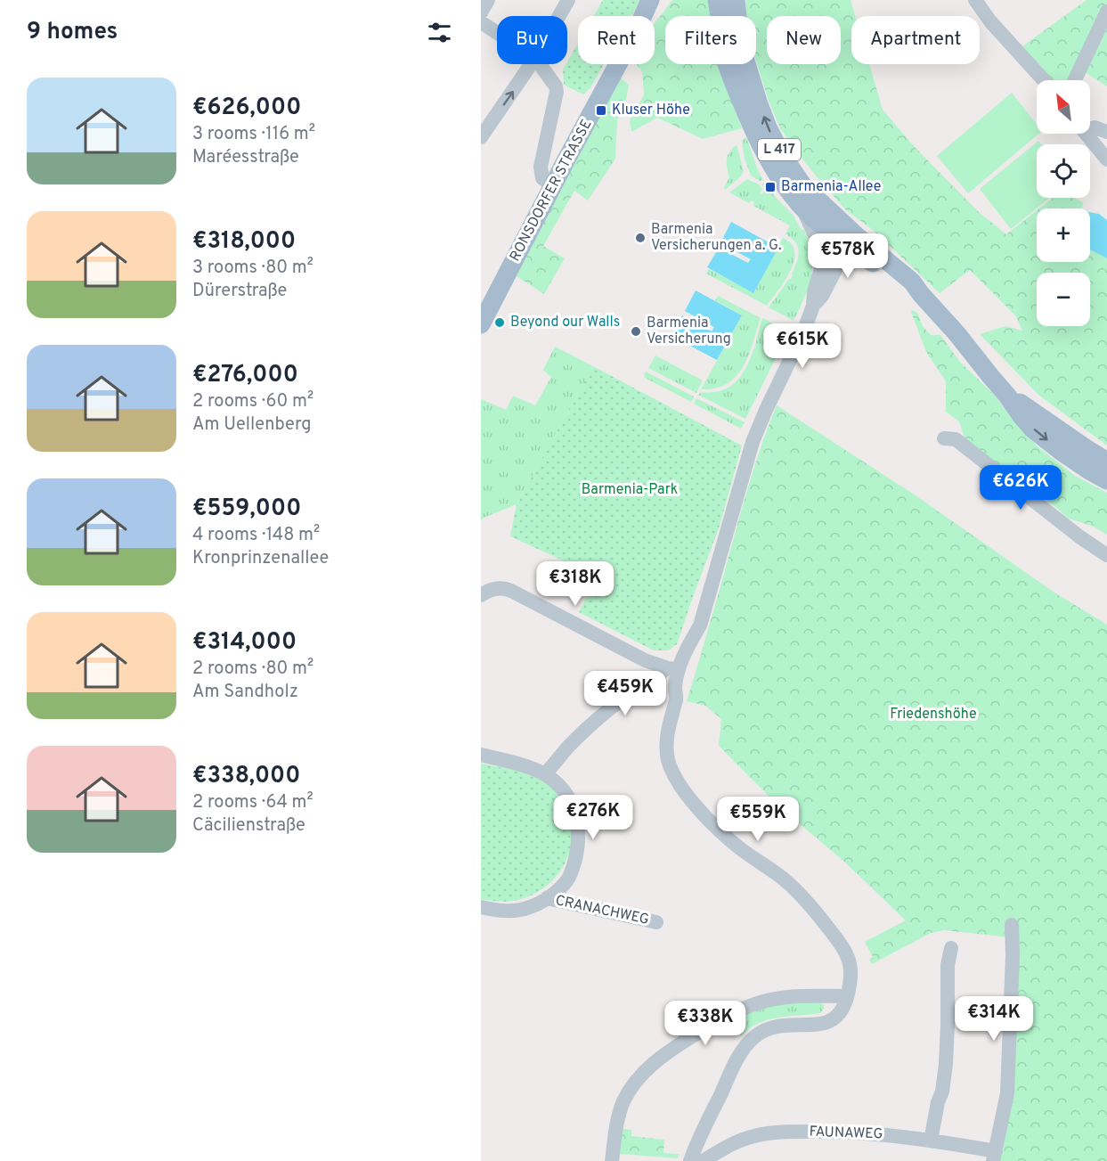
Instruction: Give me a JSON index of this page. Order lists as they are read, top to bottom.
{
  "streets": {
    "main road": ["L 417", "RONSDORFER STRASSE"],
    "street": ["CRANACHWEG", "FAUNAWEG"]
  },
  "parks": ["Barmenia-Park", "Friedenshöhe"],
  "places": {
    "transit": ["Kluser Höhe", "Barmenia-Allee"],
    "other": ["Barmenia Versicherungen a. G.", "Beyond our Walls", "Barmenia Versicherung"]
  },
  "north": "top left",
  "page": {
    "heading": "9 homes",
    "chip": [
      "Buy",
      "Rent",
      "Filters",
      "New",
      "Apartment"
    ],
    "list": [
      {
        "name": "€626,000",
        "note": "3 rooms · 116 m² · Maréesstraße"
      },
      {
        "name": "€318,000",
        "note": "3 rooms · 80 m² · Dürerstraße"
      },
      {
        "name": "€276,000",
        "note": "2 rooms · 60 m² · Am Uellenberg"
      },
      {
        "name": "€559,000",
        "note": "4 rooms · 148 m² · Kronprinzenallee"
      },
      {
        "name": "€314,000",
        "note": "2 rooms · 80 m² · Am Sandholz"
      },
      {
        "name": "€338,000",
        "note": "2 rooms · 64 m² · Cäcilienstraße"
      }
    ],
    "map_buttons": ["+", "−"],
    "price": [
      "€578K",
      "€615K",
      "€626K",
      "€318K",
      "€459K",
      "€276K",
      "€559K",
      "€314K",
      "€338K"
    ]
  }
}
